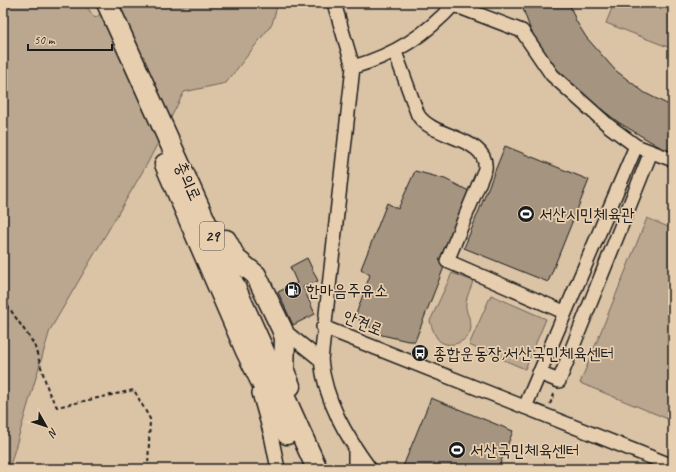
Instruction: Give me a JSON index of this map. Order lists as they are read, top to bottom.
{
  "streets": {
    "highway": ["충의로", "29"],
    "street": ["안견로"]
  },
  "places": {
    "sports": ["서산시민체육관", "서산국민체육센터"],
    "fuel station": ["한마음주유소"],
    "bus stop": ["종합운동장;서산국민체육센터"]
  },
  "scale_bar": "50 m",
  "north": "bottom right"
}
